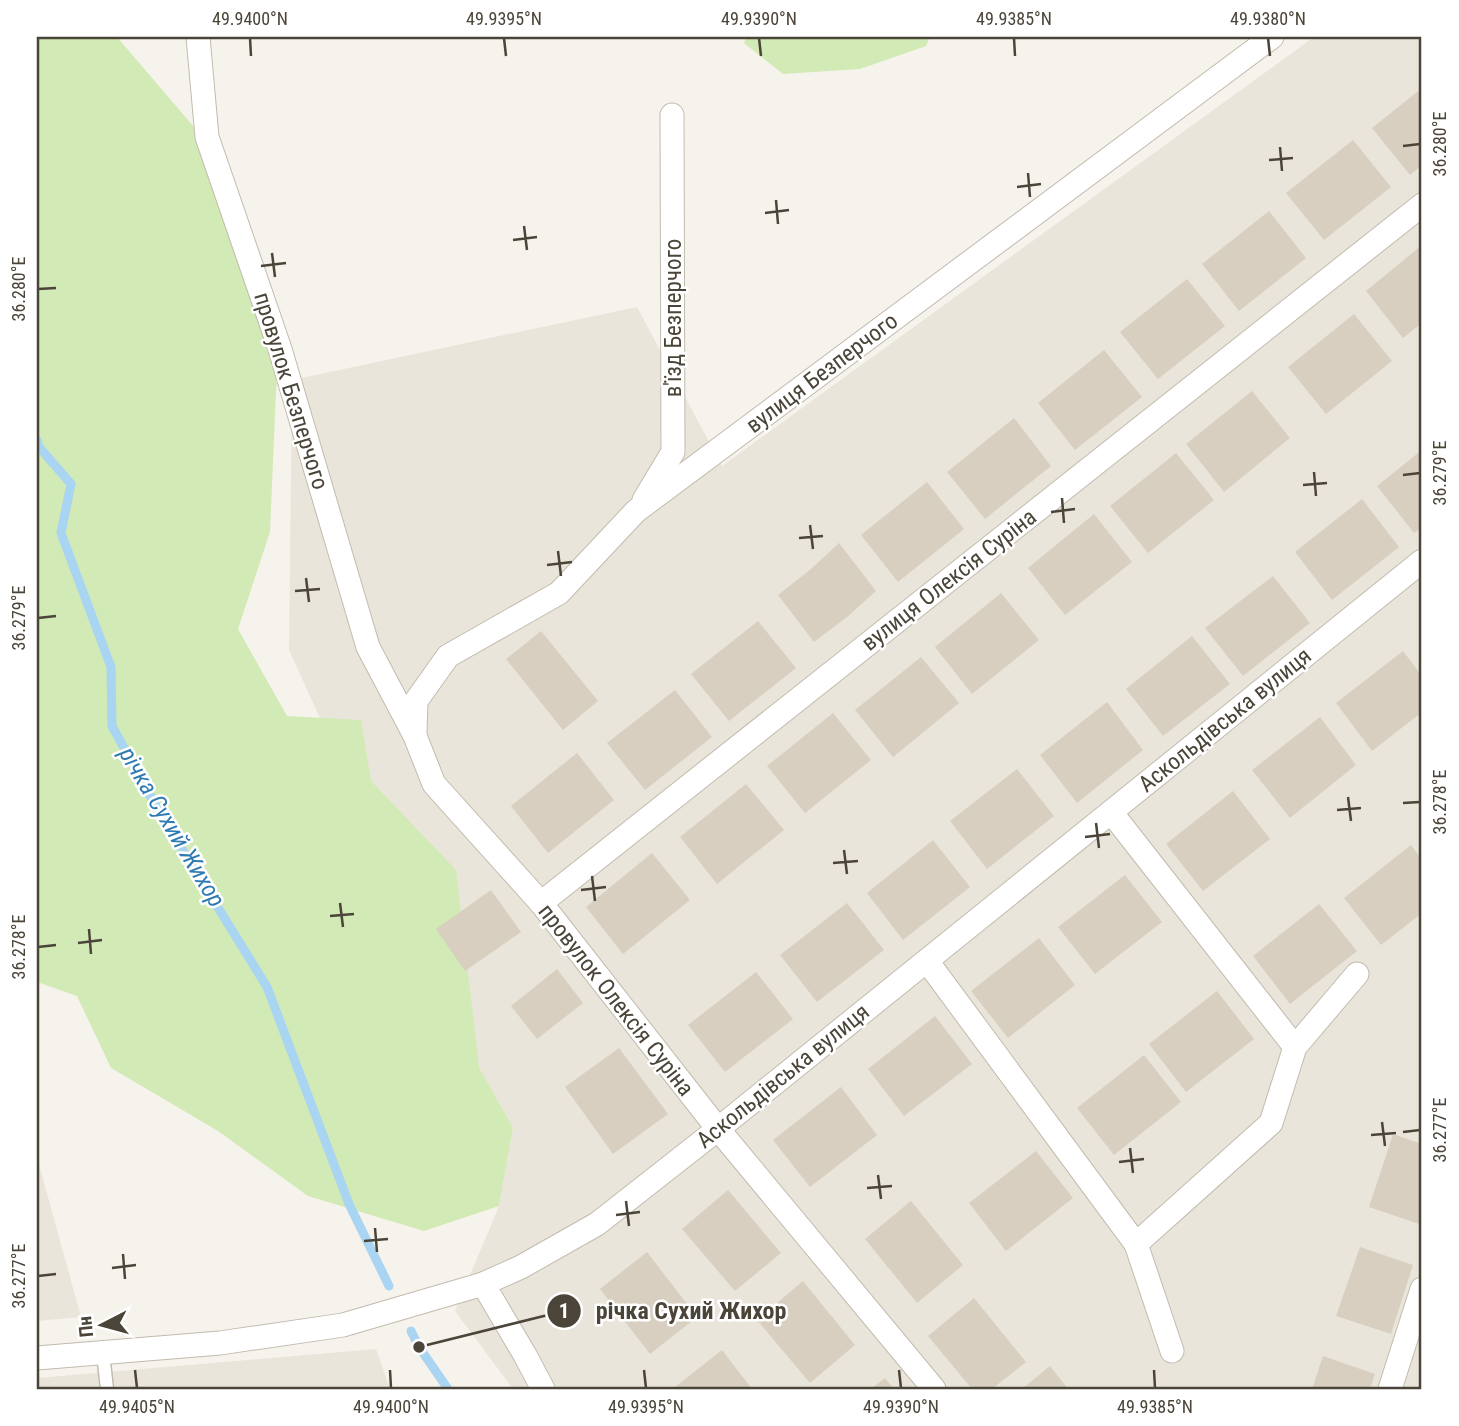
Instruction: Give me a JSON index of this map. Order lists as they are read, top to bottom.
{
  "streets": {
    "street": [
      "в'їзд Безперчого",
      "вулиця Безперчого",
      "провулок Безперчого",
      "вулиця Олексія Суріна",
      "Аскольдівська вулиця",
      "провулок Олексія Суріна"
    ]
  },
  "crossings": [
    ["в'їзд Безперчого", "вулиця Безперчого"],
    ["вулиця Безперчого", "провулок Безперчого"],
    ["вулиця Безперчого", "провулок Олексія Суріна"],
    ["провулок Безперчого", "провулок Олексія Суріна"],
    ["вулиця Олексія Суріна", "провулок Олексія Суріна"],
    ["Аскольдівська вулиця", "провулок Олексія Суріна"]
  ],
  "water": ["річка Сухий Жихор"],
  "places": ["річка Сухий Жихор"],
  "north": "left",
  "coordinates": [
    "49.9400°N",
    "49.9395°N",
    "49.9390°N",
    "49.9385°N",
    "49.9380°N",
    "36.280°E",
    "36.279°E",
    "36.278°E",
    "36.277°E",
    "49.9405°N"
  ]
}
